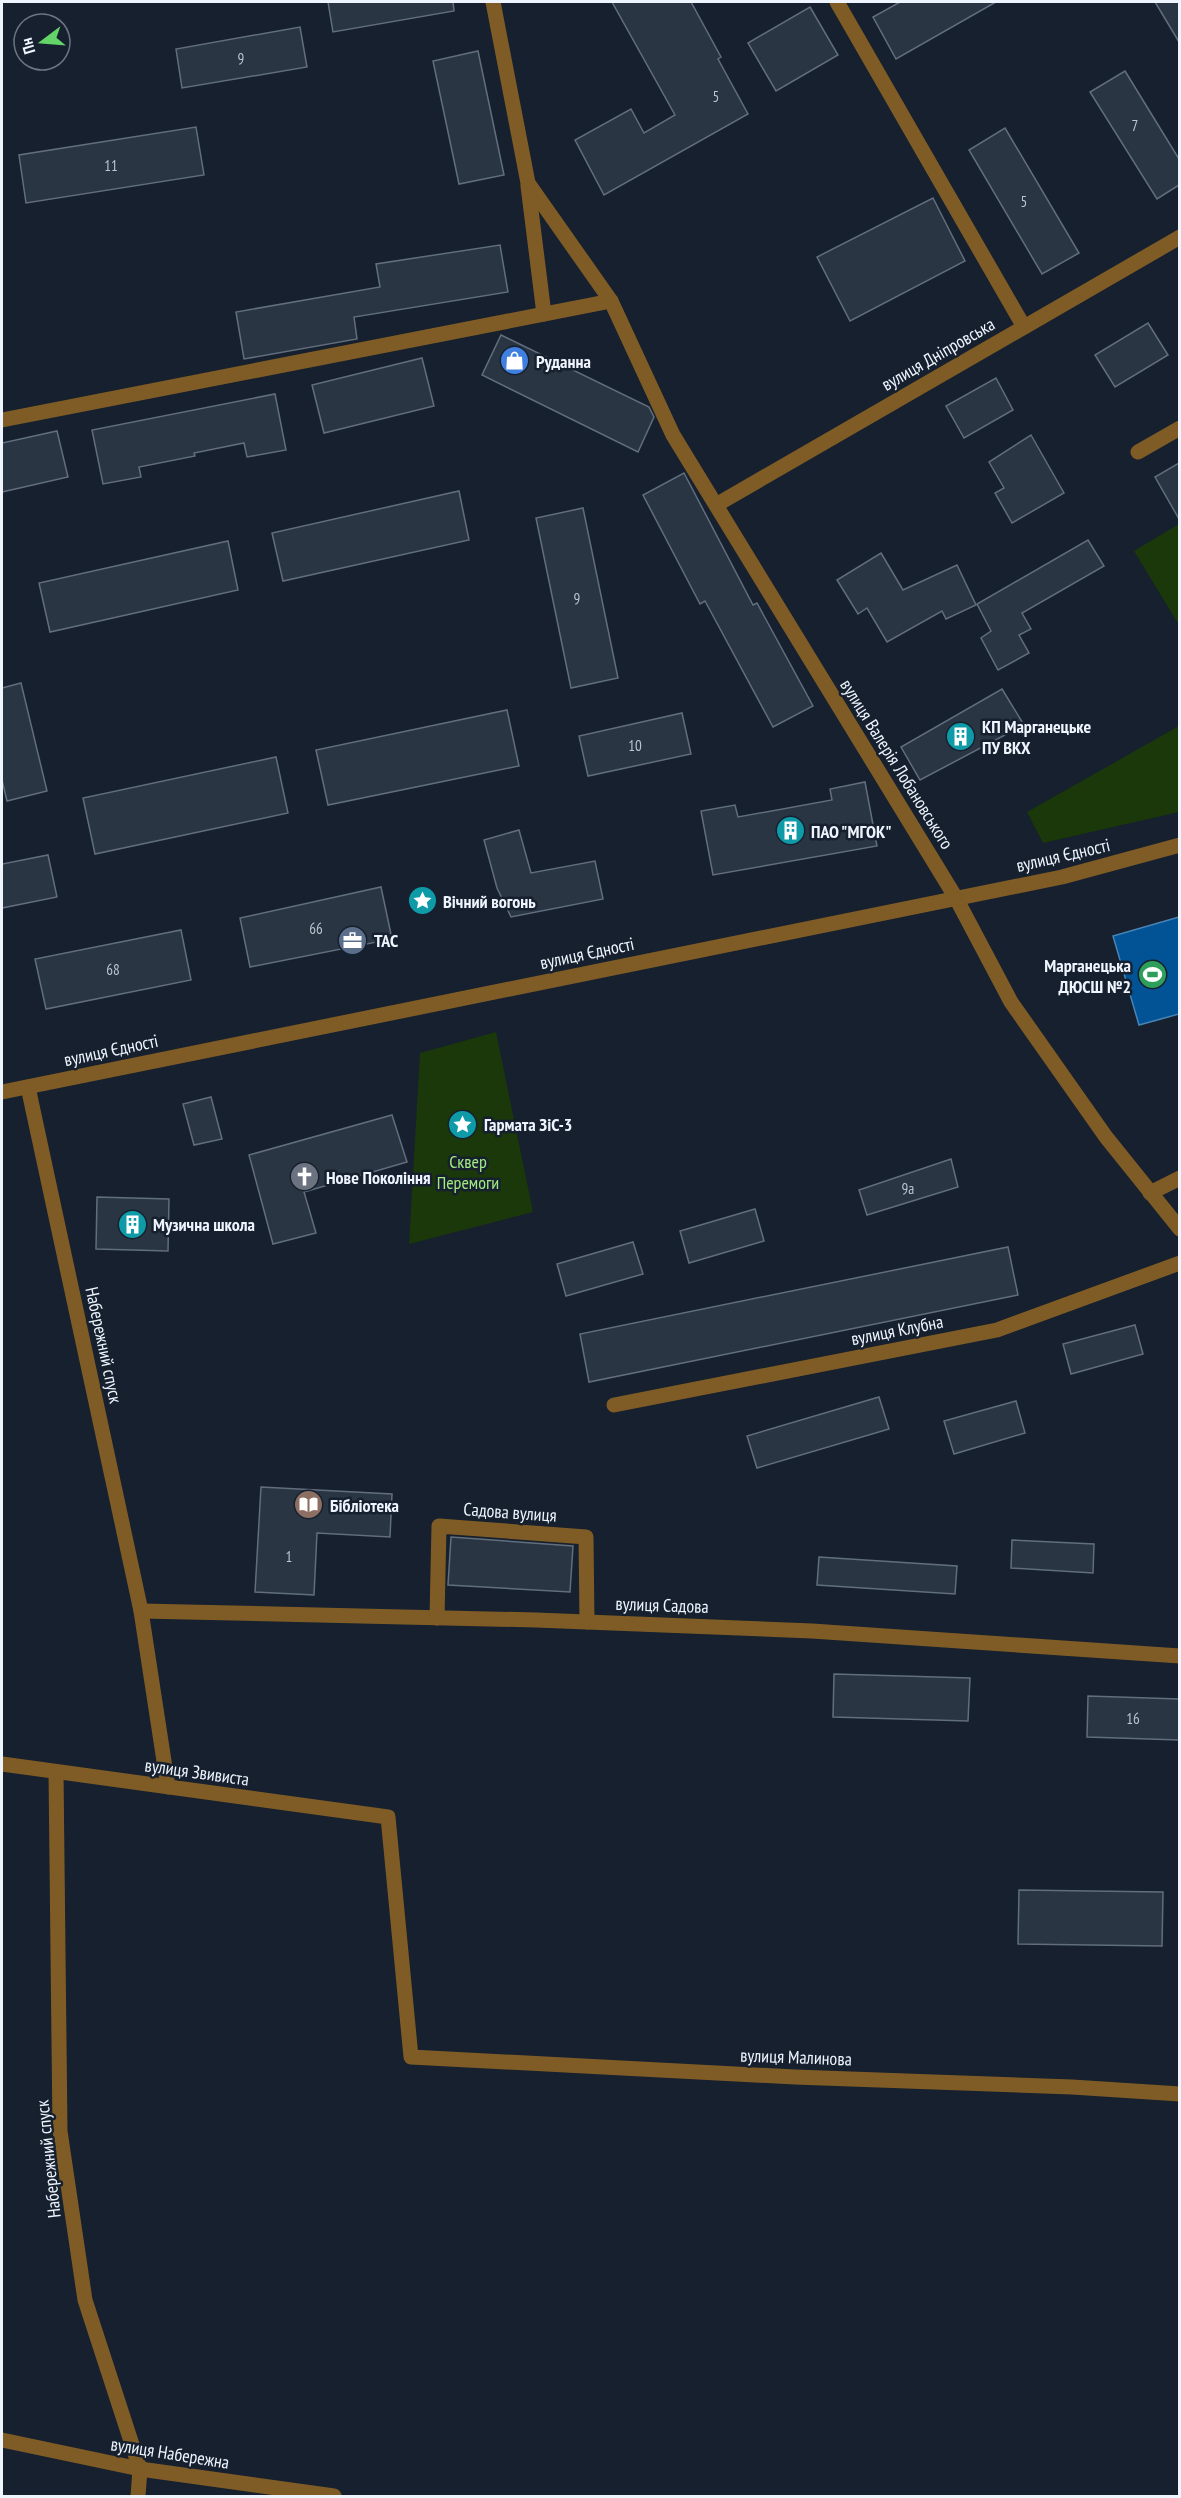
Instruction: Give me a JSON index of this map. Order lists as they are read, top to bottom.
{
  "streets": {
    "street": [
      "вулиця Дніпровська",
      "вулиця Валерія Лобановського",
      "вулиця Єдності",
      "вулиця Клубна",
      "Набережний спуск",
      "Садова вулиця",
      "вулиця Садова",
      "вулиця Звивиста",
      "вулиця Малинова",
      "вулиця Набережна"
    ]
  },
  "crossings": [
    ["вулиця Дніпровська", "вулиця Валерія Лобановського"],
    ["вулиця Валерія Лобановського", "вулиця Єдності"],
    ["вулиця Єдності", "Набережний спуск"],
    ["Набережний спуск", "вулиця Садова"],
    ["Набережний спуск", "вулиця Звивиста"],
    ["Набережний спуск", "вулиця Набережна"],
    ["Садова вулиця", "вулиця Садова"],
    ["вулиця Звивиста", "вулиця Малинова"]
  ],
  "parks": ["Сквер Перемоги"],
  "places": {
    "shop": ["Руданна"],
    "building": ["КП Марганецьке ПУ ВКХ", "ПАО \"МГОК\"", "Музична школа"],
    "place": ["Вічний вогонь", "Гармата ЗіС-3"],
    "office": ["ТАС"],
    "sports": ["Марганецька ДЮСШ №2"],
    "church": ["Нове Покоління"],
    "library": ["Бібліотека"]
  },
  "house_numbers": [
    "9",
    "5",
    "7",
    "11",
    "5",
    "9",
    "10",
    "66",
    "68",
    "9а",
    "1",
    "16"
  ],
  "north": "left"
}
